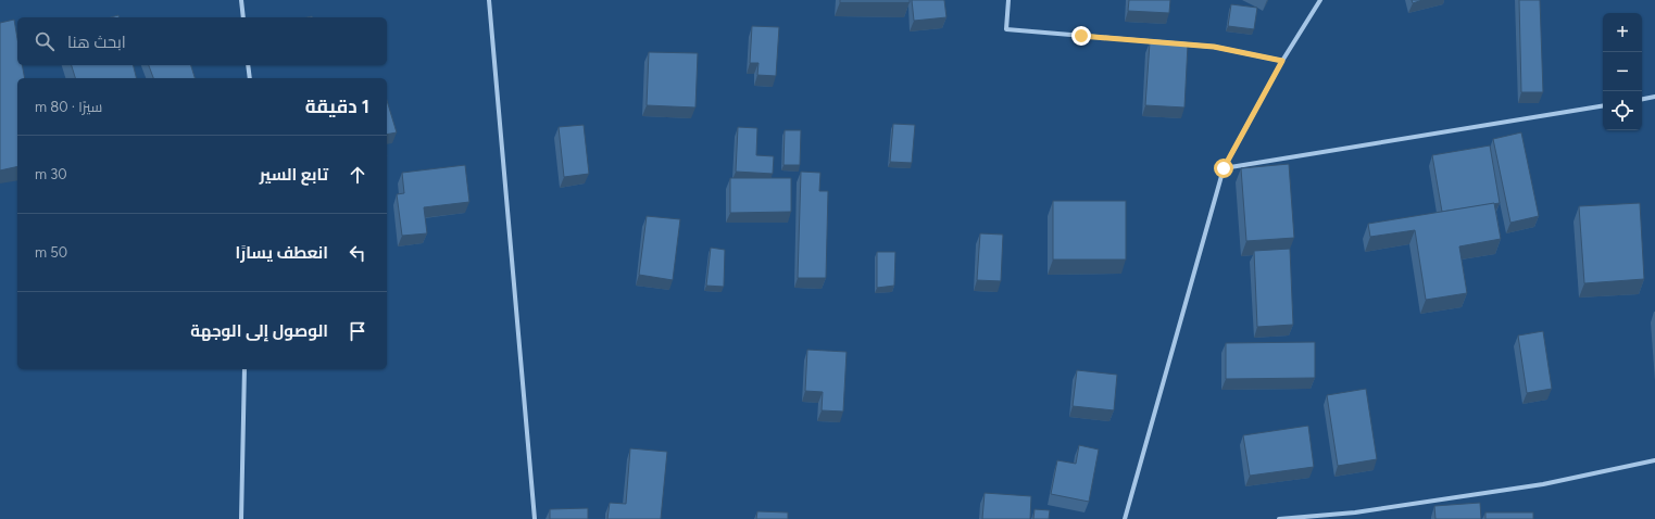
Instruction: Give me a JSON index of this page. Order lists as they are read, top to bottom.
{
  "page": {
    "map_buttons": ["+", "−"],
    "search": "ابحث هنا",
    "heading": ["1 دقيقة", "سيرًا · 80 m"],
    "list": [
      ["تابع السير", "30 m"],
      ["انعطف يسارًا", "50 m"],
      "الوصول إلى الوجهة"
    ]
  }
}
